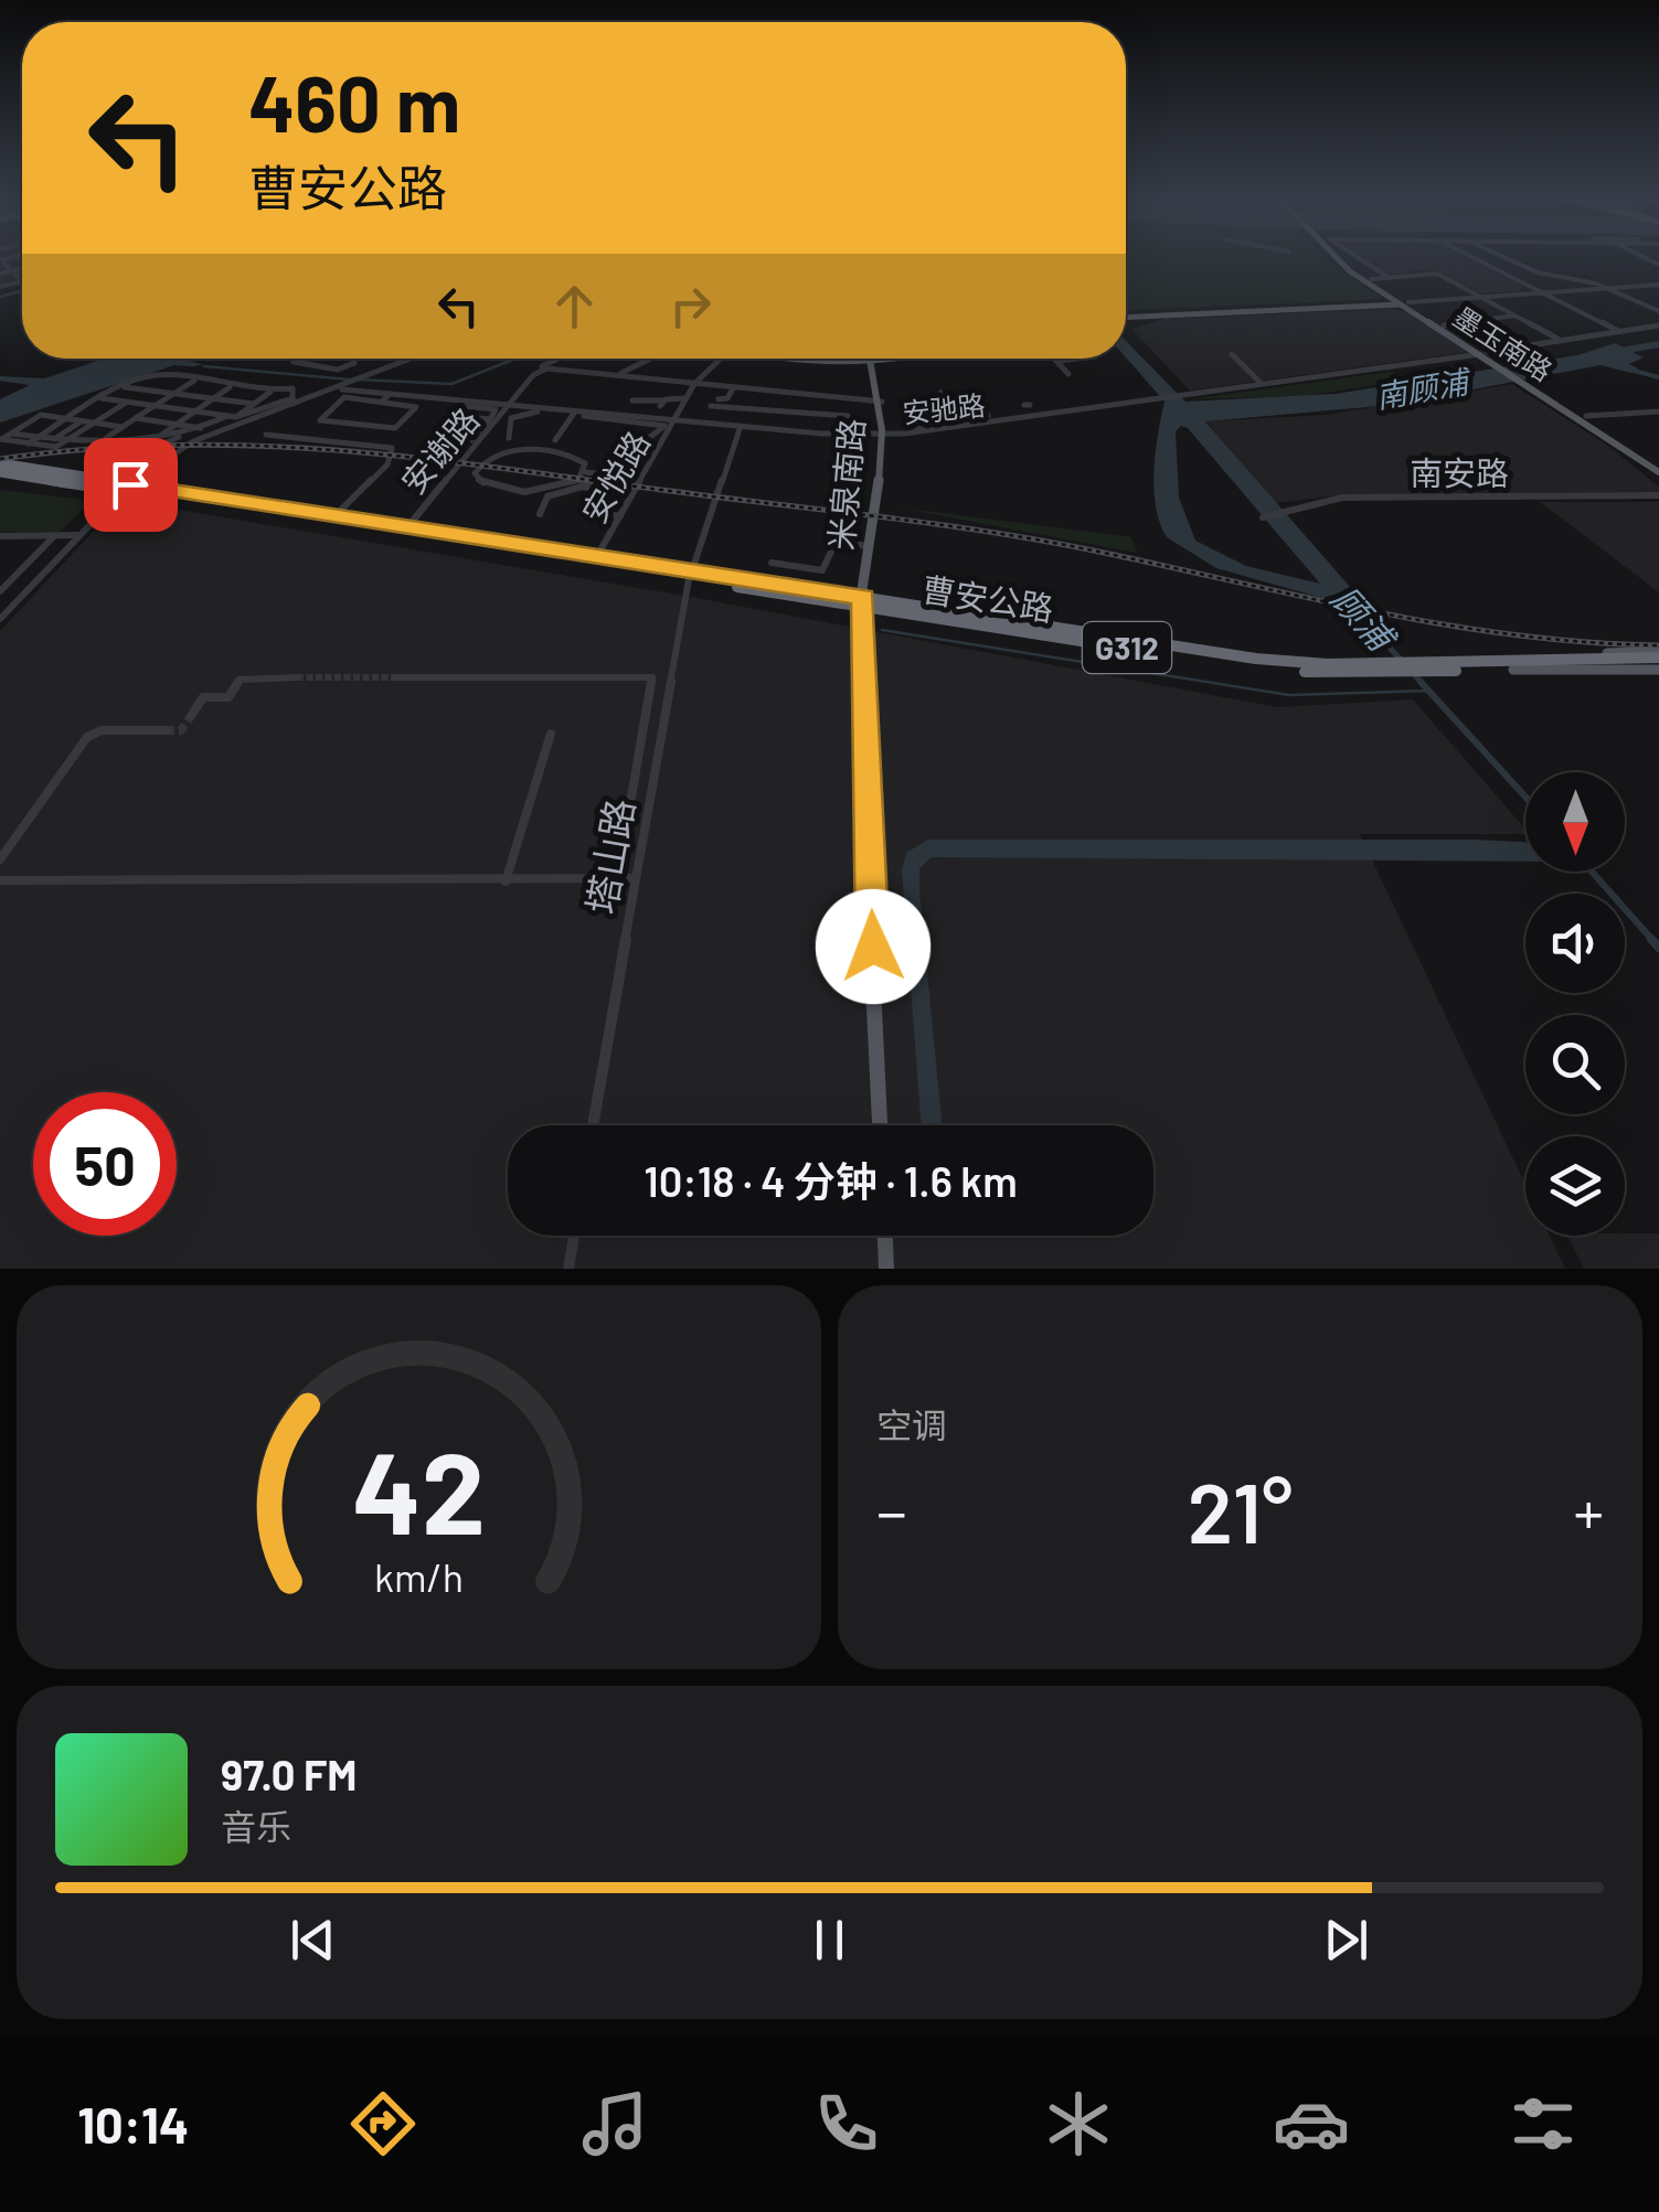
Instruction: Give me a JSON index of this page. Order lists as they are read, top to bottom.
{
  "streets": {
    "highway": ["曹安公路", "G312"],
    "main road": ["墨玉南路", "米泉南路"],
    "street": [
      "安驰路",
      "安谢路",
      "南安路",
      "安悦路",
      "塔山路"
    ]
  },
  "crossings": [
    ["墨玉南路", "安驰路"],
    ["安驰路", "安谢路"],
    ["安驰路", "安悦路"],
    ["安驰路", "米泉南路"],
    ["安驰路", "塔山路"],
    ["安谢路", "曹安公路"],
    ["安悦路", "曹安公路"],
    ["米泉南路", "曹安公路"],
    ["曹安公路", "塔山路"]
  ],
  "water": ["南顾浦", "顾浦"],
  "north": "bottom",
  "page": {
    "turn": ["460 m", "曹安公路"],
    "limit": "50",
    "trip": "10:18 · 4 分钟 · 1.6 km",
    "tile": "空调",
    "heat": ["−", "21°", "+"],
    "song": ["97.0 FM", "音乐"],
    "tabs": "10:14",
    "gauge": ["42", "km/h"]
  }
}
